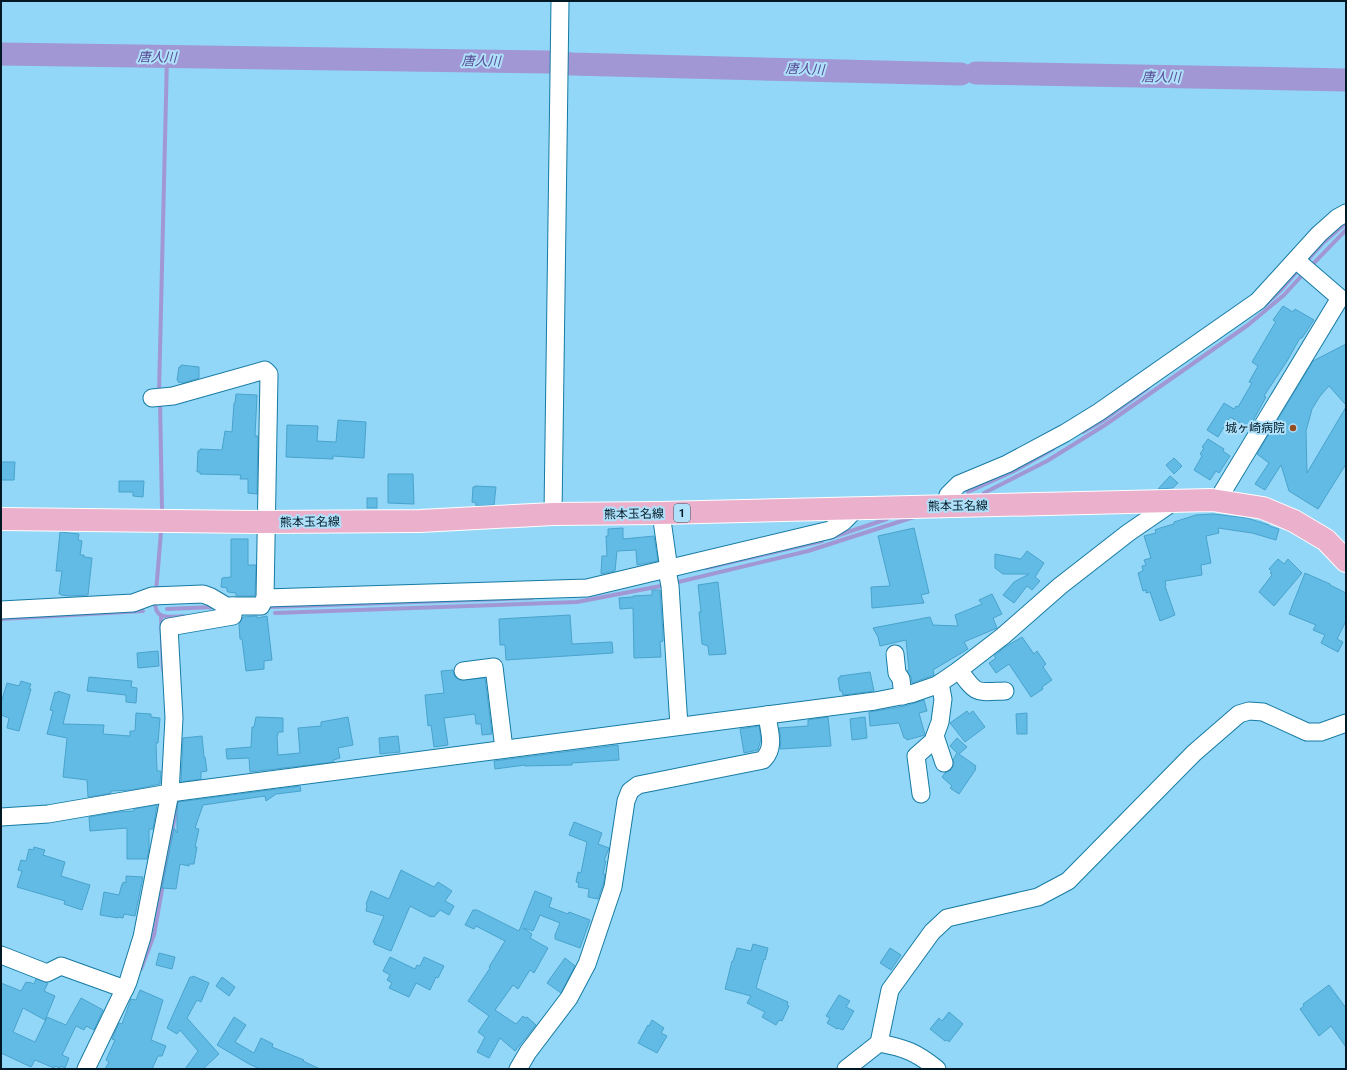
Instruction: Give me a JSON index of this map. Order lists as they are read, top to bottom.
{
  "streets": {
    "main road": ["熊本玉名線", "1"]
  },
  "water": ["唐人川"],
  "places": ["城ヶ崎病院"]
}
